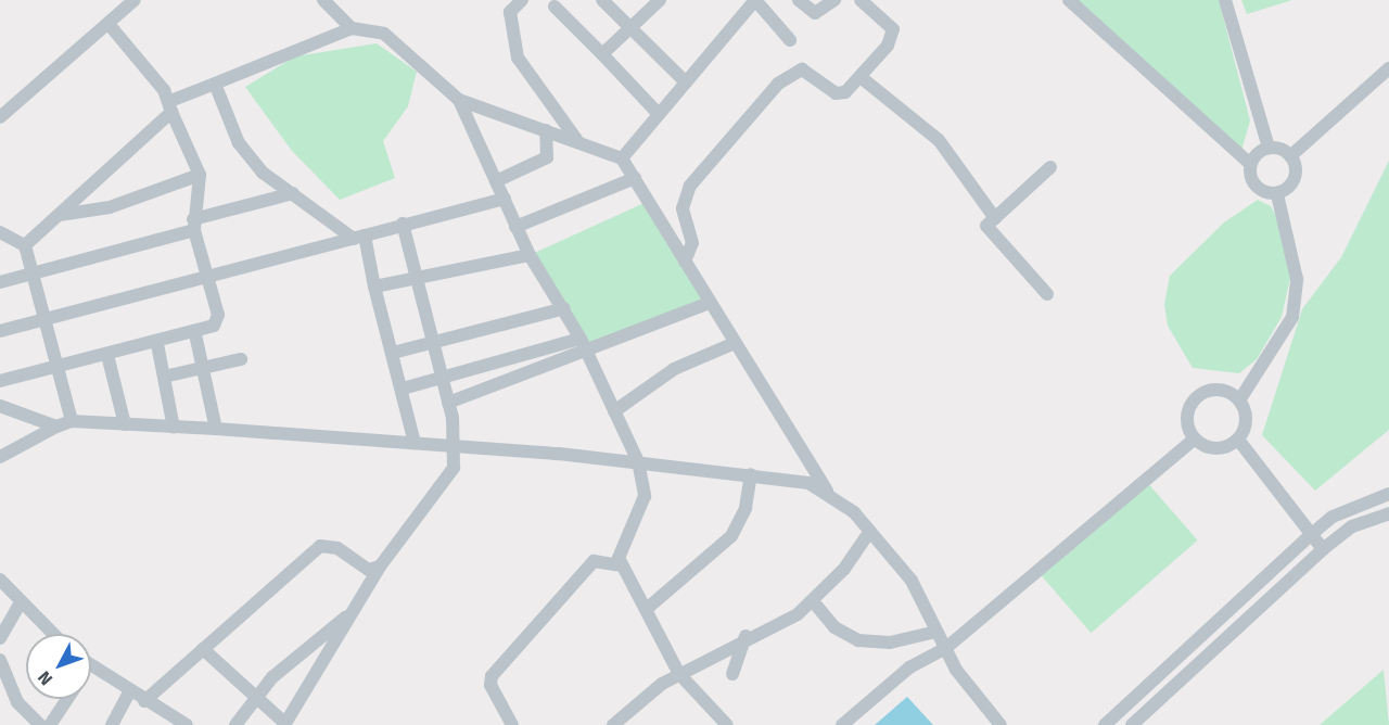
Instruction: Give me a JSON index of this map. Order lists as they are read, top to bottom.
{
  "north": "bottom left"
}
